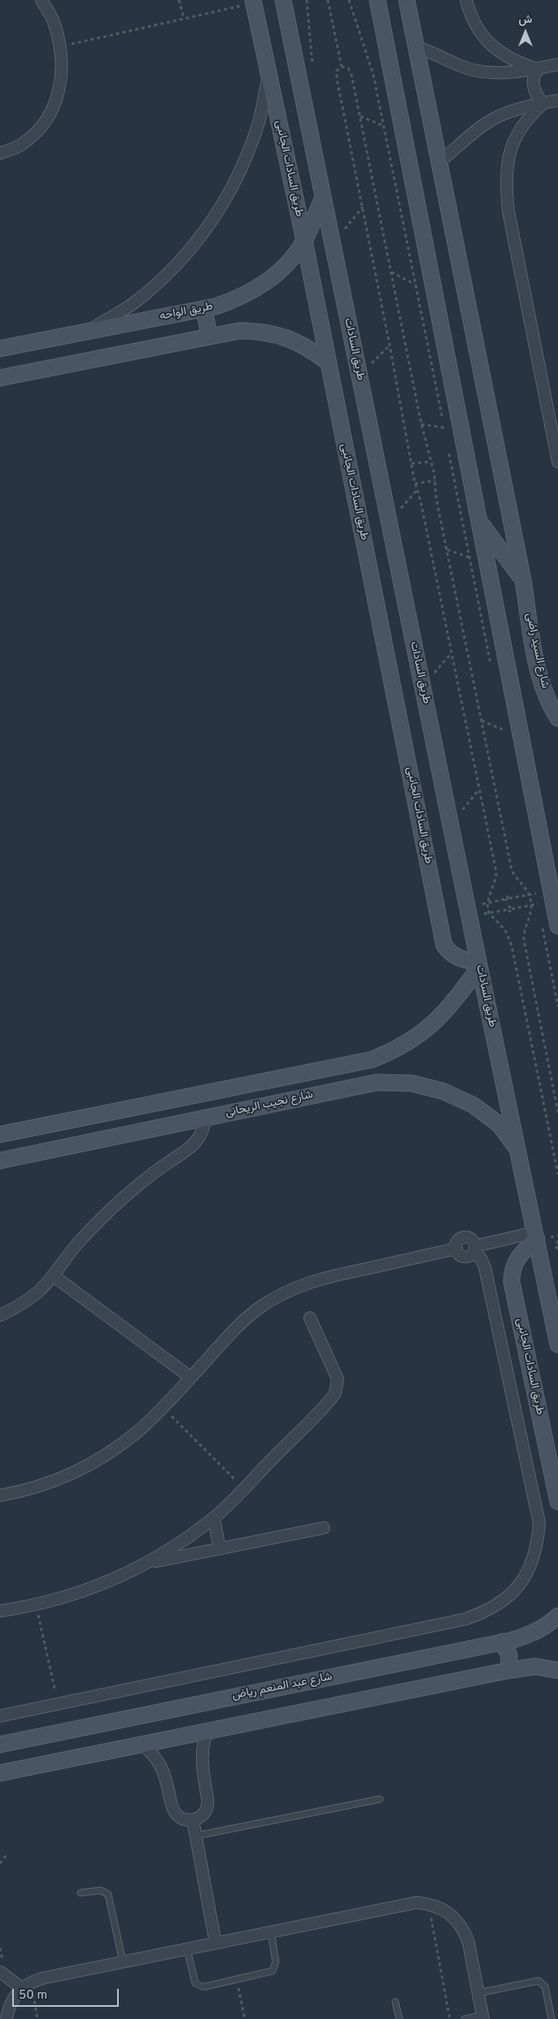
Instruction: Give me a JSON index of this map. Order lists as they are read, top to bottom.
{
  "streets": {
    "street": [
      "طريق السادات الجانبى",
      "طريق الواحه",
      "طريق السادات",
      "شارع السيد راضى",
      "شارع نجيب الريحانى",
      "شارع عبد المنعم رياض"
    ]
  },
  "crossings": [
    ["طريق السادات الجانبى", "طريق الواحه"],
    ["طريق السادات الجانبى", "طريق السادات"],
    ["طريق السادات الجانبى", "شارع نجيب الريحانى"],
    ["طريق الواحه", "طريق السادات"],
    ["طريق السادات", "شارع نجيب الريحانى"]
  ],
  "scale_bar": "50 m",
  "north": "top"
}
